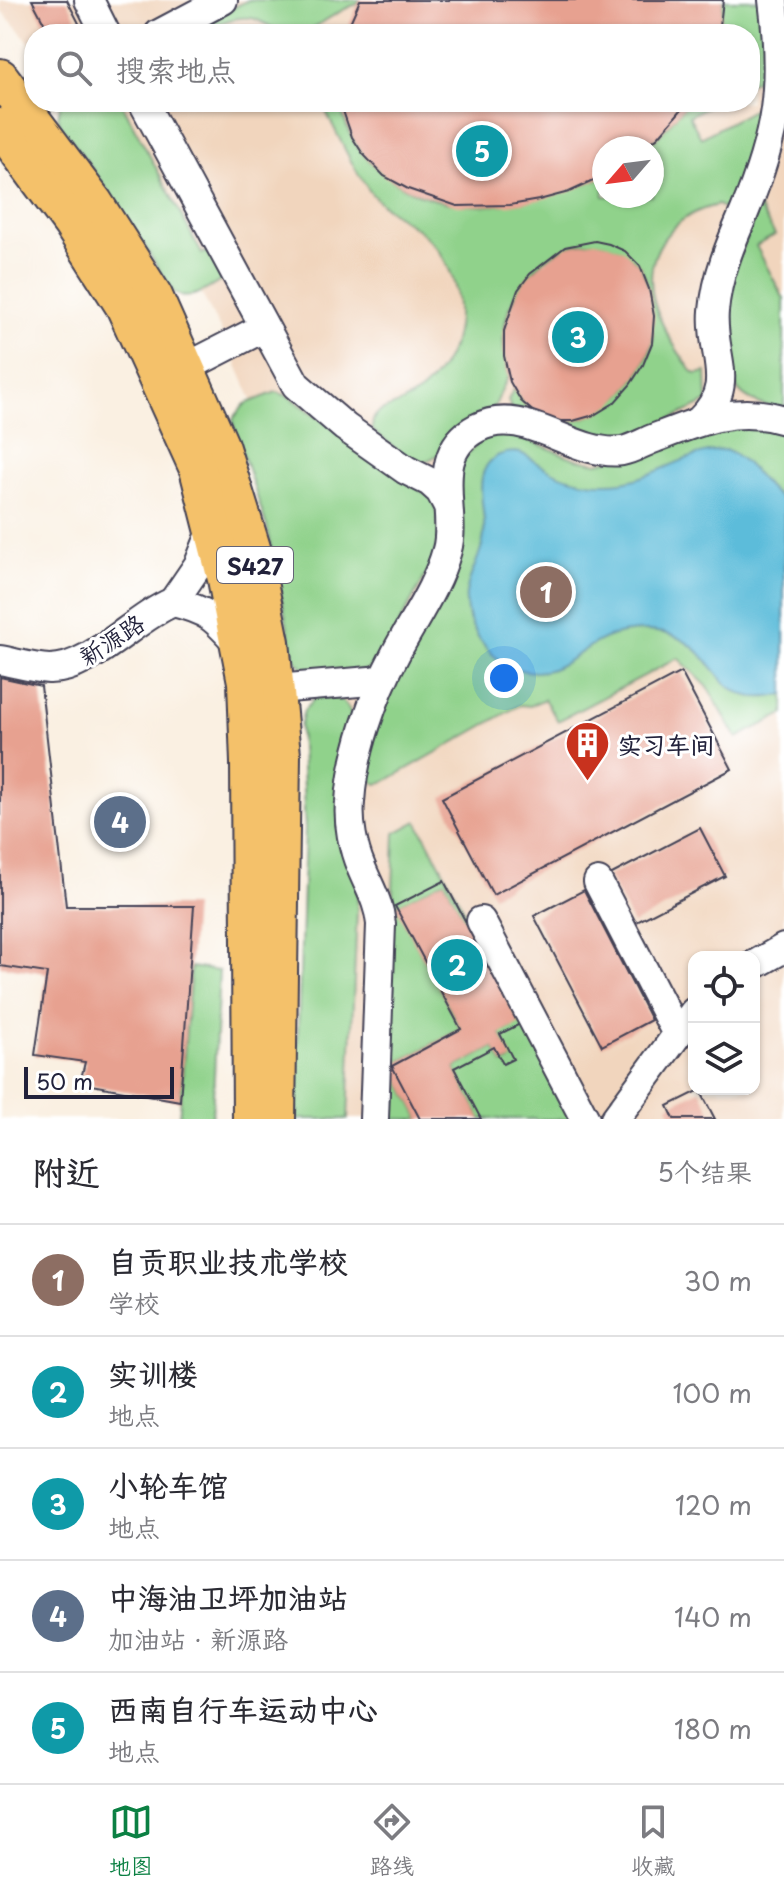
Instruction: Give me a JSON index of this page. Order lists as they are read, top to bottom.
{
  "streets": {
    "main road": ["S427"],
    "street": ["新源路"]
  },
  "places": {
    "building": ["实习车间"]
  },
  "scale_bar": "50 m",
  "north": "bottom left",
  "page": {
    "search": "搜索地点",
    "pins": [
      "5",
      "3",
      "1",
      "4",
      "2"
    ],
    "scale": "50 m",
    "heading": ["附近", "5个结果"],
    "list": [
      {
        "mark": "1",
        "name": "自贡职业技术学校",
        "note": "学校",
        "value": "30 m"
      },
      {
        "mark": "2",
        "name": "实训楼",
        "note": "地点",
        "value": "100 m"
      },
      {
        "mark": "3",
        "name": "小轮车馆",
        "note": "地点",
        "value": "120 m"
      },
      {
        "mark": "4",
        "name": "中海油卫坪加油站",
        "note": "加油站 · 新源路",
        "value": "140 m"
      },
      {
        "mark": "5",
        "name": "西南自行车运动中心",
        "note": "地点",
        "value": "180 m"
      }
    ],
    "nav": ["地图", "路线", "收藏"]
  }
}
